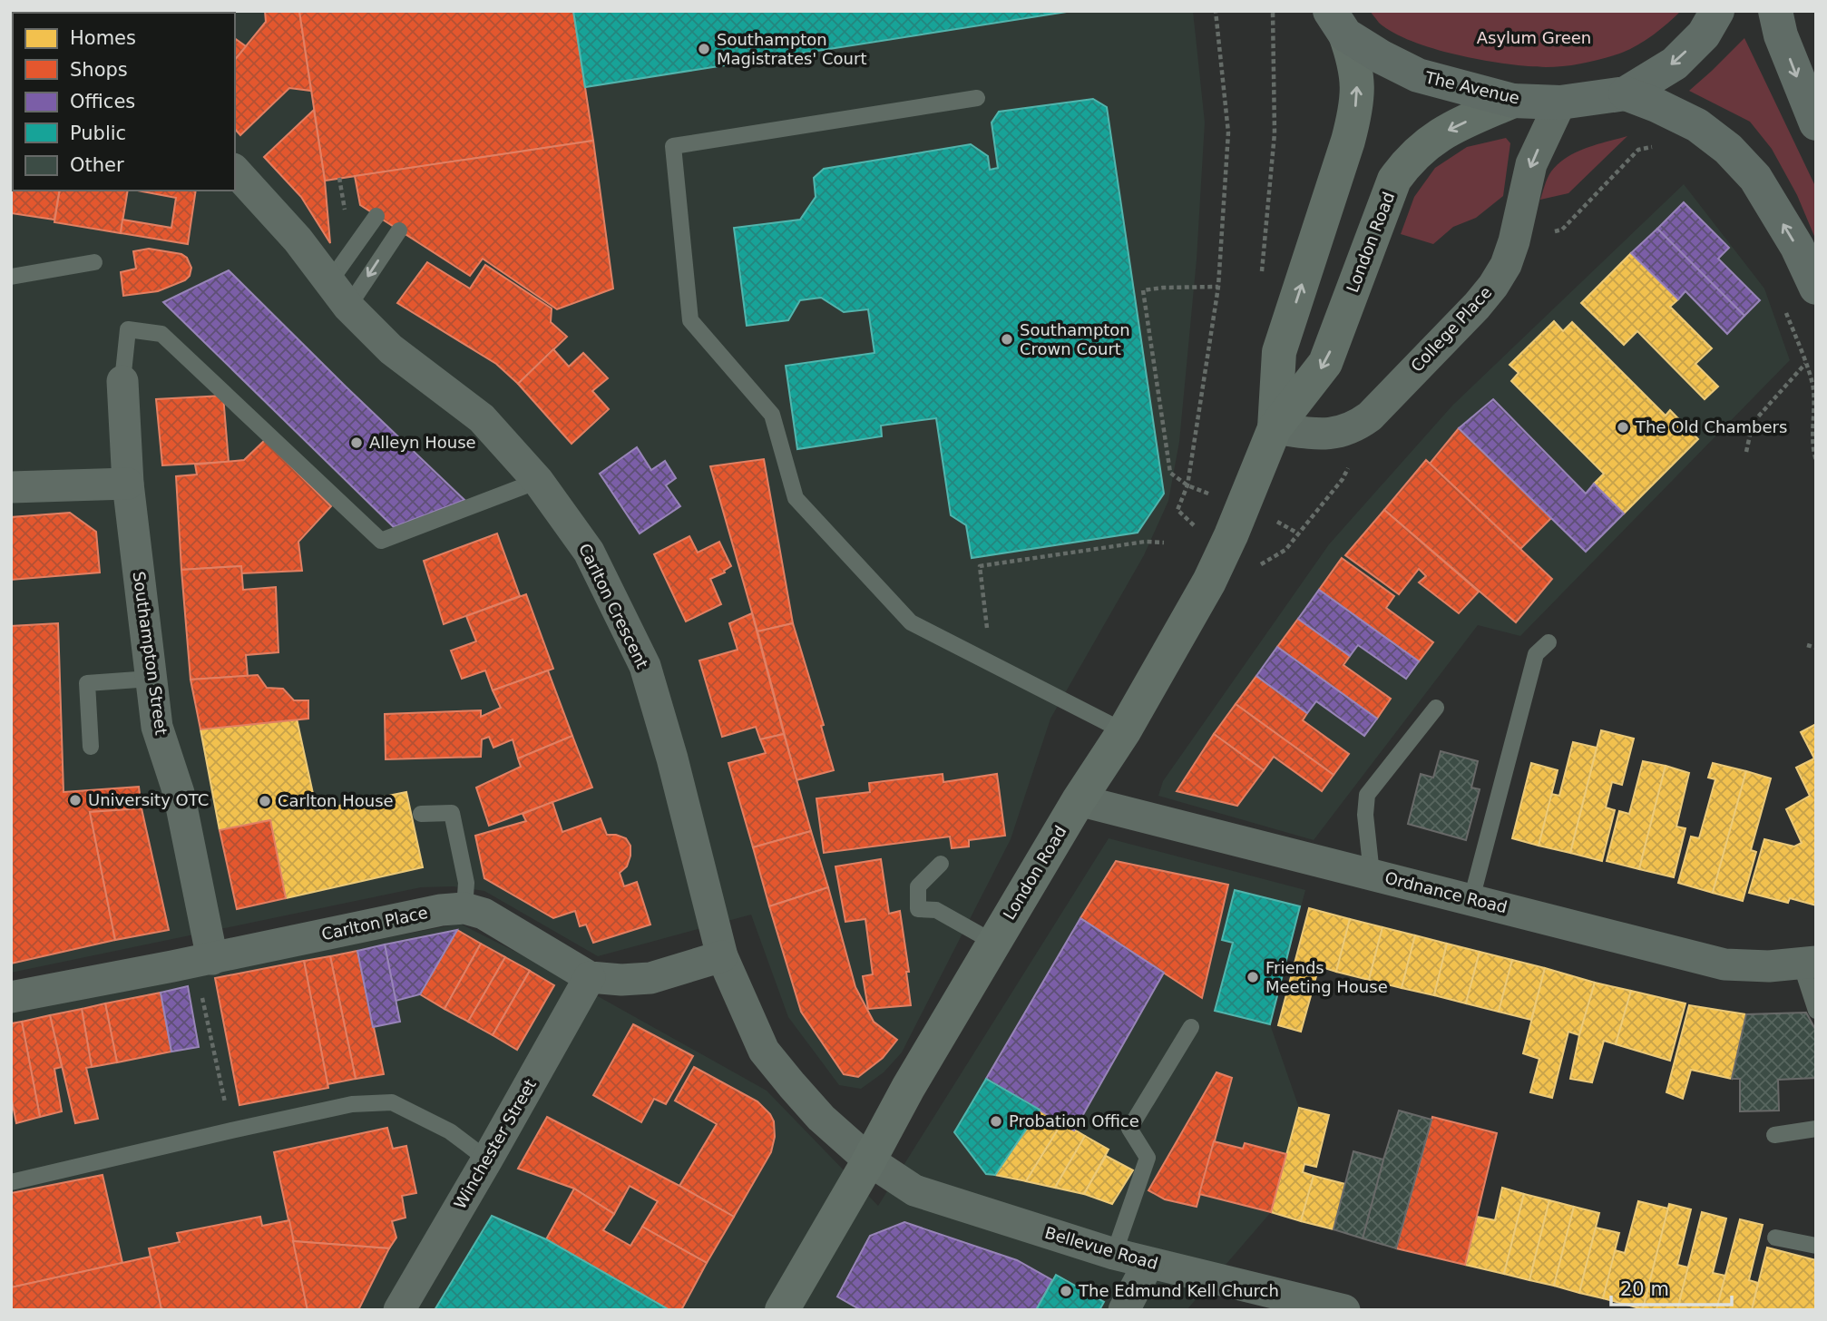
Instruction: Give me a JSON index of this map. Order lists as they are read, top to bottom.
{
  "streets": {
    "main road": ["The Avenue"],
    "street": [
      "London Road",
      "College Place",
      "Carlton Crescent",
      "Southampton Street",
      "Ordnance Road",
      "Carlton Place",
      "Winchester Street",
      "Bellevue Road"
    ]
  },
  "crossings": [
    ["The Avenue", "London Road"],
    ["The Avenue", "College Place"],
    ["London Road", "College Place"],
    ["London Road", "Carlton Crescent"],
    ["London Road", "Ordnance Road"],
    ["London Road", "Bellevue Road"],
    ["Carlton Crescent", "Carlton Place"],
    ["Carlton Crescent", "Bellevue Road"],
    ["Southampton Street", "Carlton Place"],
    ["Carlton Place", "Winchester Street"]
  ],
  "one_way": ["College Place"],
  "parks": ["Asylum Green"],
  "places": [
    "Southampton Magistrates' Court",
    "Southampton Crown Court",
    "The Old Chambers",
    "Alleyn House",
    "University OTC",
    "Carlton House",
    "Friends Meeting House",
    "Probation Office",
    "The Edmund Kell Church"
  ],
  "legend": [
    "Homes",
    "Shops",
    "Offices",
    "Public",
    "Other"
  ],
  "scale_bar": "20 m"
}
